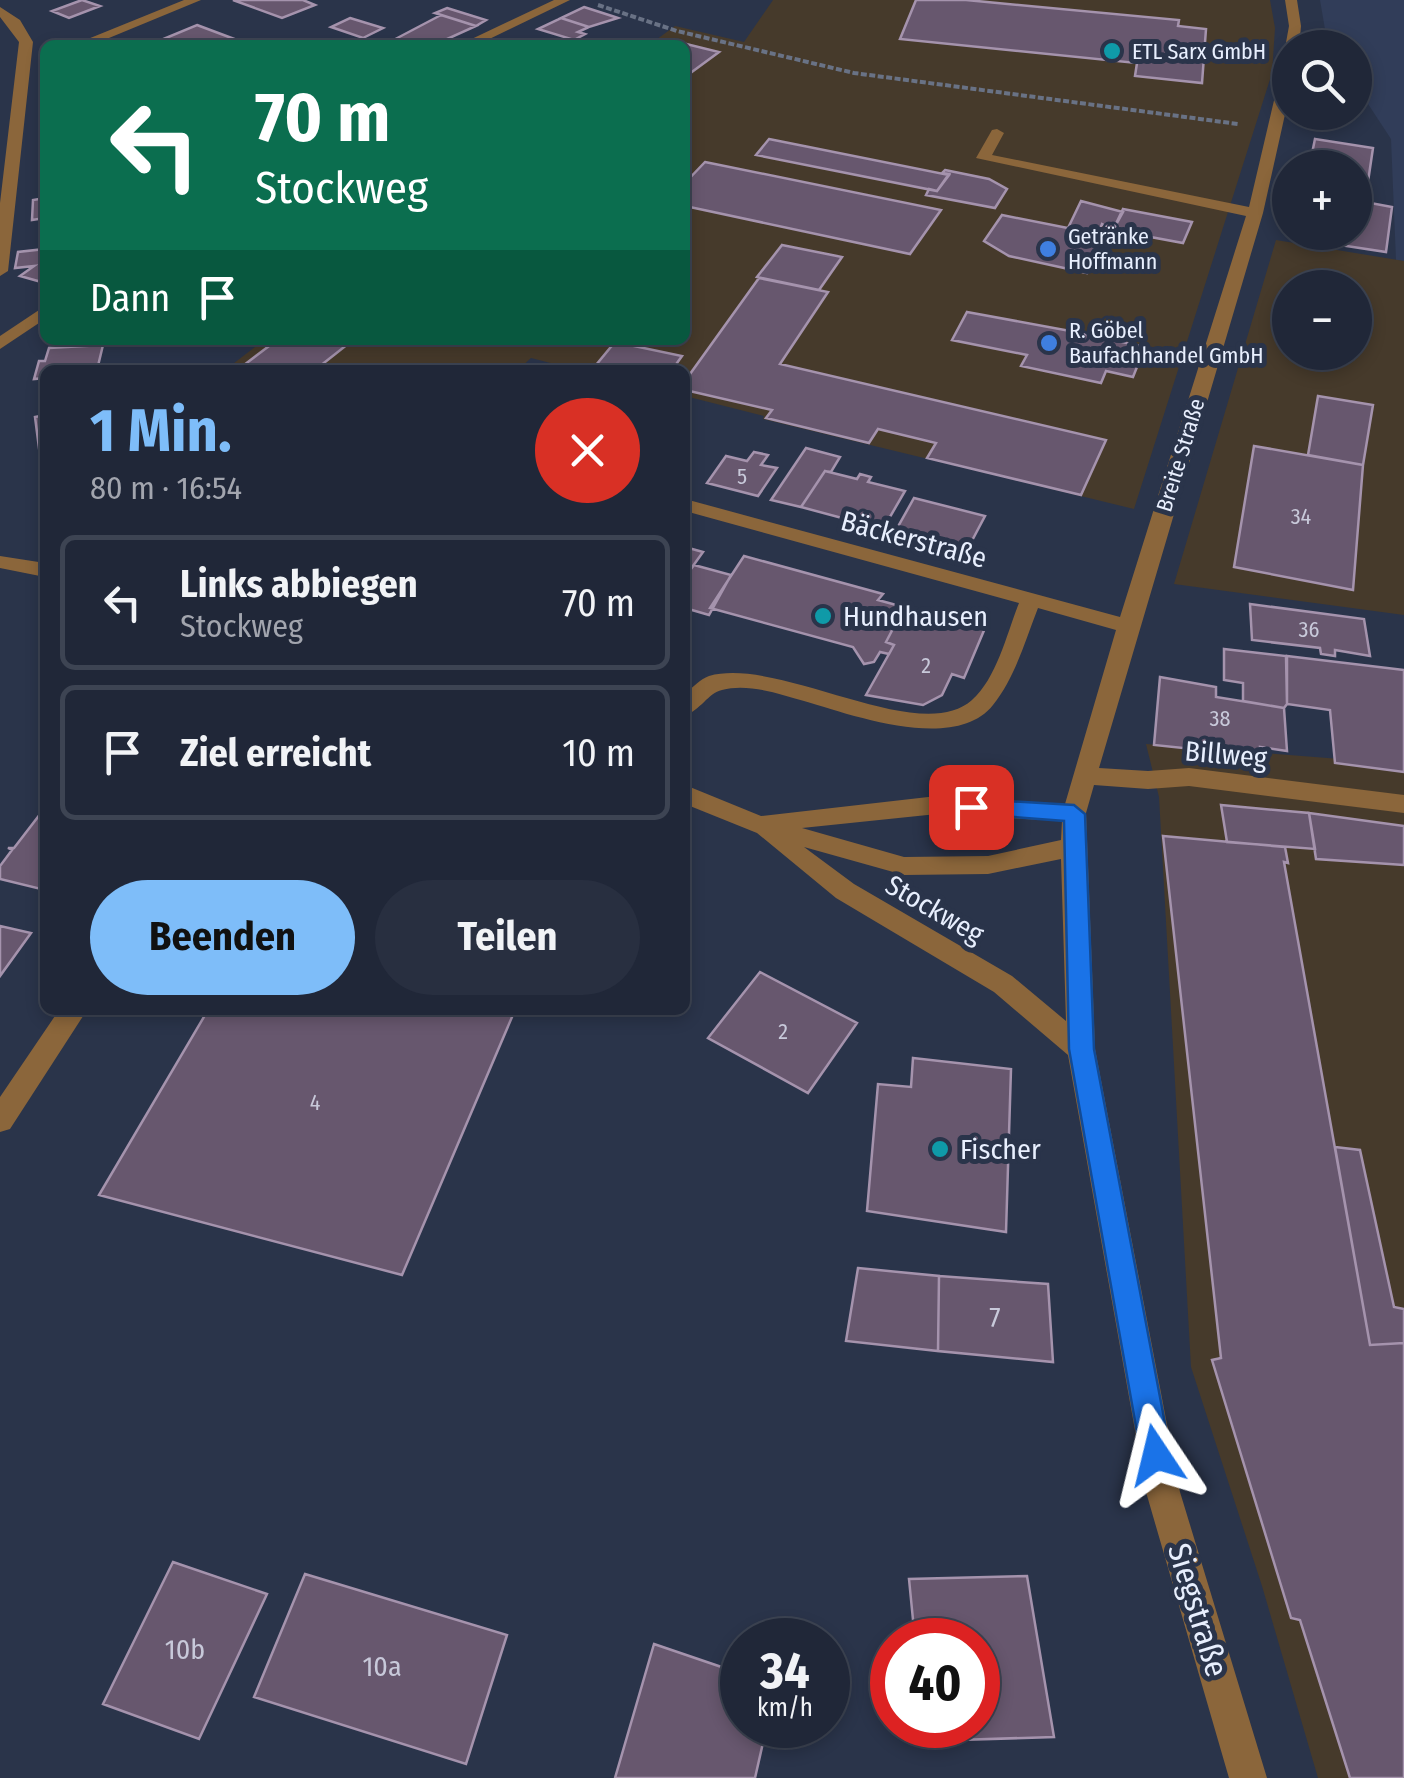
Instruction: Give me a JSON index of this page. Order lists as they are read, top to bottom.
{
  "streets": {
    "street": [
      "Breite Straße",
      "Bäckerstraße",
      "Billweg",
      "Stockweg",
      "Siegstraße"
    ]
  },
  "crossings": [
    ["Breite Straße", "Bäckerstraße"],
    ["Breite Straße", "Billweg"],
    ["Breite Straße", "Stockweg"],
    ["Breite Straße", "Siegstraße"],
    ["Stockweg", "Siegstraße"]
  ],
  "places": [
    "ETL Sarx GmbH",
    "Getränke Hoffmann",
    "R. Göbel Baufachhandel GmbH",
    "Hundhausen",
    "Fischer"
  ],
  "house_numbers": [
    "5",
    "34",
    "36",
    "2",
    "38",
    "2",
    "4",
    "7",
    "10b",
    "10a"
  ],
  "page": {
    "map_buttons": ["+", "−"],
    "turn": ["70 m", "Stockweg"],
    "then": "Dann",
    "heading": ["1 Min.", "80 m · 16:54"],
    "list": [
      {
        "name": "Links abbiegen",
        "note": "Stockweg",
        "value": "70 m"
      },
      {
        "name": "Ziel erreicht",
        "value": "10 m"
      }
    ],
    "buttons": ["Beenden", "Teilen"],
    "speed": "34 km/h",
    "limit": "40"
  }
}
